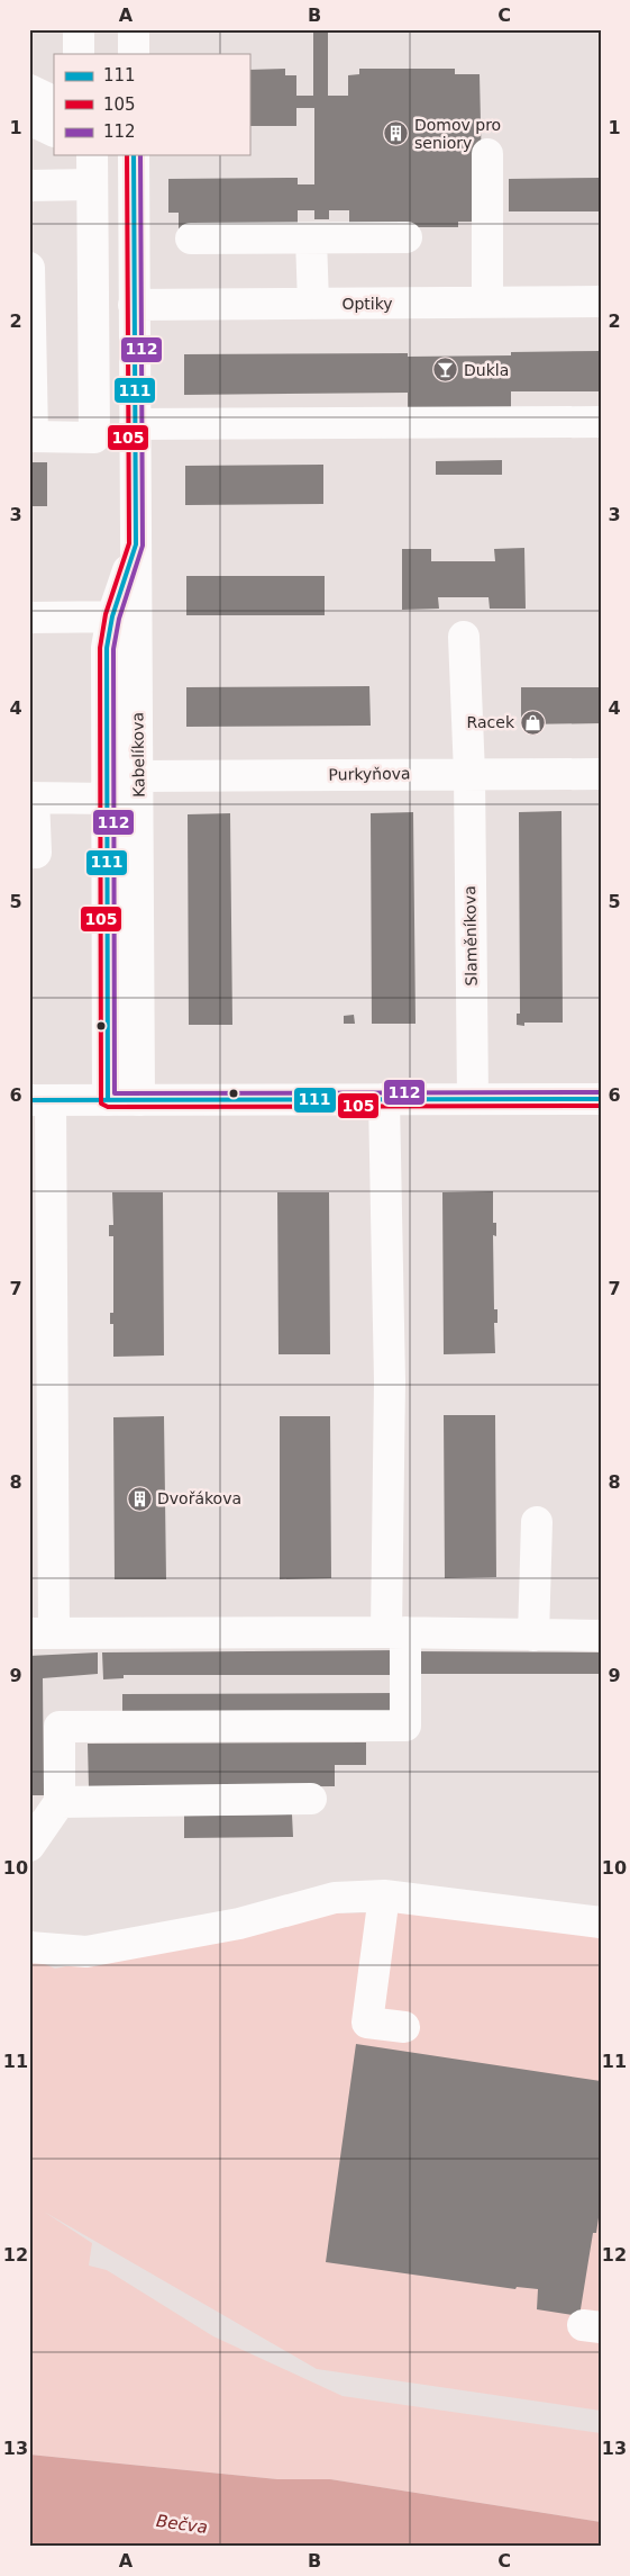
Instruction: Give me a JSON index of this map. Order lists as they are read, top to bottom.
{
  "streets": {
    "street": [
      "Optiky",
      "Kabelíkova",
      "Purkyňova",
      "Slaměníkova"
    ]
  },
  "crossings": [
    ["Optiky", "Kabelíkova"],
    ["Kabelíkova", "Purkyňova"],
    ["Purkyňova", "Slaměníkova"]
  ],
  "water": ["Bečva"],
  "places": {
    "building": ["Domov pro seniory", "Dvořákova"],
    "bar": ["Dukla"],
    "shop": ["Racek"]
  },
  "lines": ["transit line 111", "transit line 105", "transit line 112"],
  "legend": ["111", "105", "112"],
  "grid": {
    "columns": ["A", "B", "C"],
    "rows": [
      "1",
      "2",
      "3",
      "4",
      "5",
      "6",
      "7",
      "8",
      "9",
      "10",
      "11",
      "12",
      "13"
    ]
  }
}
